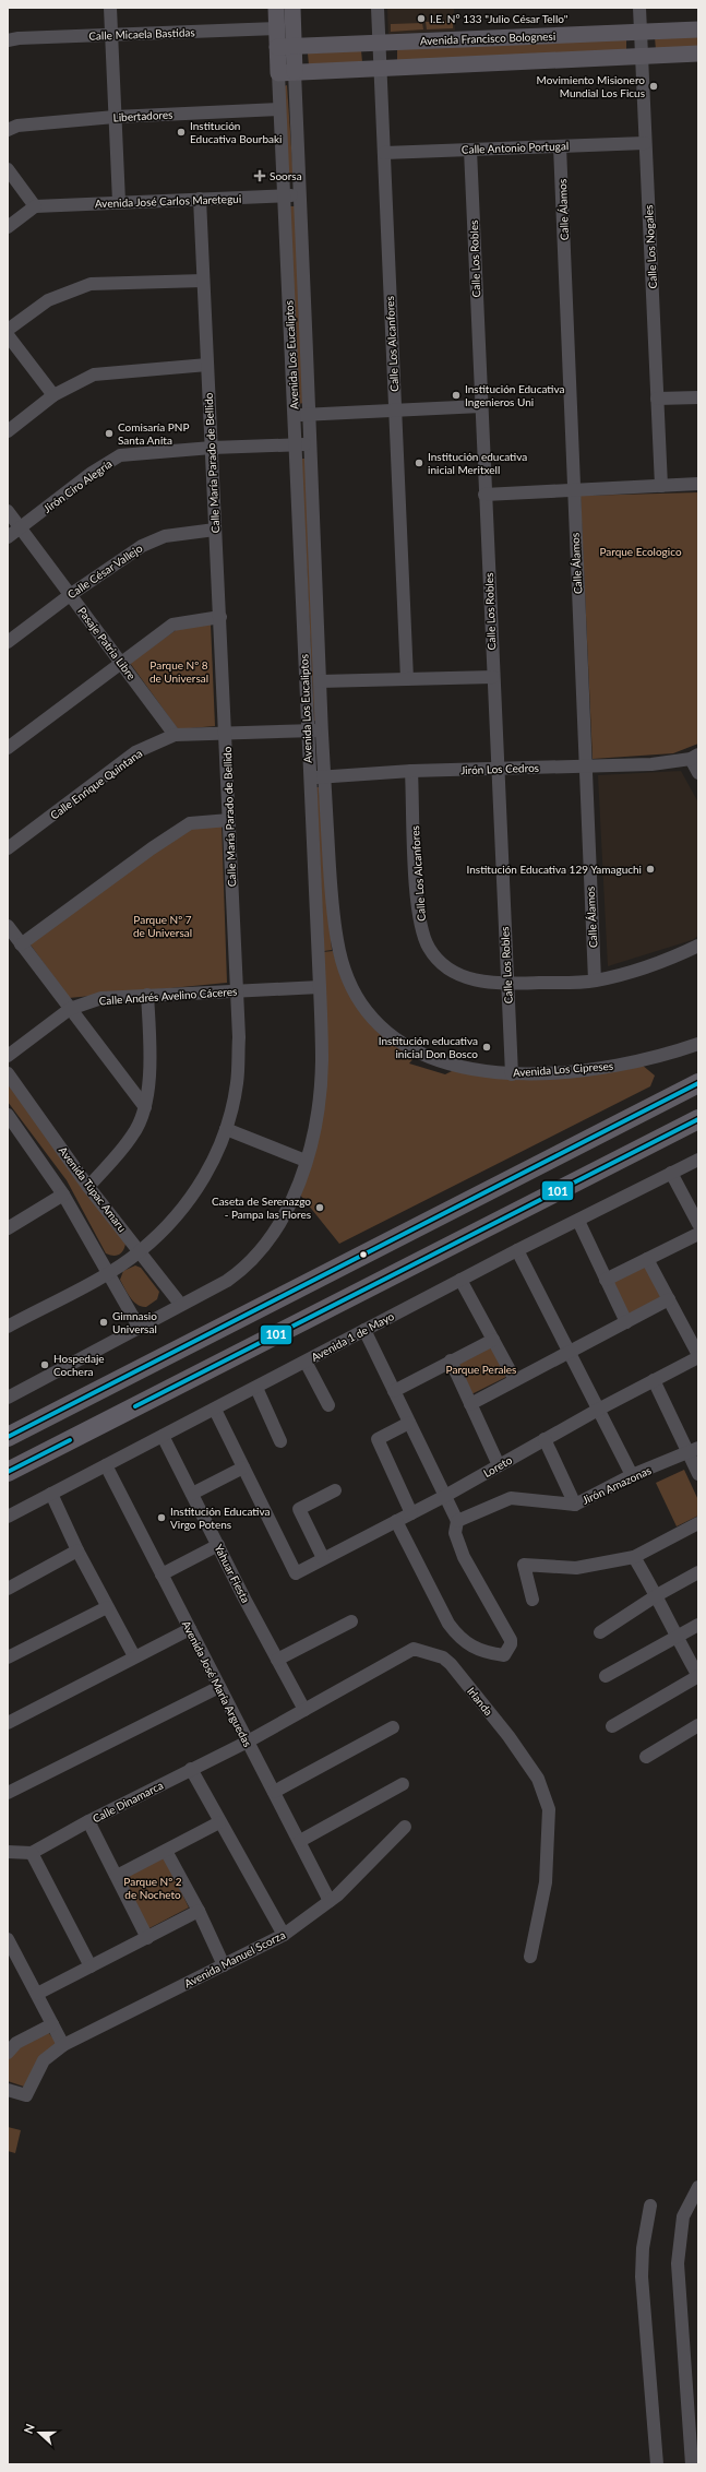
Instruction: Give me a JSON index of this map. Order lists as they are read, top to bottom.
{
  "streets": {
    "main road": ["Avenida Francisco Bolognesi", "Avenida Los Eucaliptos"],
    "street": [
      "Calle Micaela Bastidas",
      "Libertadores",
      "Calle Antonio Portugal",
      "Avenida José Carlos Maretegui",
      "Calle Álamos",
      "Calle Los Nogales",
      "Calle Los Robles",
      "Calle Los Alcanfores",
      "Calle María Parado de Bellido",
      "Jirón Ciro Alegría",
      "Calle César Vallejo",
      "Pasaje Patria Libre",
      "Jirón Los Cedros",
      "Calle Enrique Quintana",
      "Calle Andrés Avelino Cáceres",
      "Avenida Los Cipreses",
      "Avenida Túpac Amaru",
      "Avenida 1 de Mayo",
      "Loreto",
      "Jirón Amazonas",
      "Yahuar Fiesta",
      "Avenida José María Arguedas",
      "Irlanda",
      "Calle Dinamarca",
      "Avenida Manuel Scorza"
    ]
  },
  "crossings": [
    ["Calle Micaela Bastidas", "Avenida Los Eucaliptos"],
    ["Avenida Francisco Bolognesi", "Calle Los Nogales"],
    ["Avenida Francisco Bolognesi", "Calle Los Alcanfores"],
    ["Avenida Francisco Bolognesi", "Avenida Los Eucaliptos"],
    ["Libertadores", "Avenida Los Eucaliptos"],
    ["Calle Antonio Portugal", "Calle Álamos"],
    ["Calle Antonio Portugal", "Calle Los Nogales"],
    ["Calle Antonio Portugal", "Calle Los Robles"],
    ["Calle Antonio Portugal", "Calle Los Alcanfores"],
    ["Avenida José Carlos Maretegui", "Avenida Los Eucaliptos"],
    ["Avenida José Carlos Maretegui", "Calle María Parado de Bellido"],
    ["Calle Álamos", "Calle Los Alcanfores"],
    ["Calle Álamos", "Jirón Los Cedros"],
    ["Calle Los Robles", "Calle Los Alcanfores"],
    ["Calle Los Robles", "Jirón Los Cedros"],
    ["Calle Los Robles", "Avenida Los Cipreses"],
    ["Calle Los Alcanfores", "Jirón Los Cedros"],
    ["Avenida Los Eucaliptos", "Jirón Ciro Alegría"],
    ["Avenida Los Eucaliptos", "Jirón Los Cedros"],
    ["Avenida Los Eucaliptos", "Calle Enrique Quintana"],
    ["Avenida Los Eucaliptos", "Calle Andrés Avelino Cáceres"],
    ["Avenida Los Eucaliptos", "Avenida Los Cipreses"],
    ["Avenida Los Eucaliptos", "Avenida Túpac Amaru"],
    ["Calle María Parado de Bellido", "Jirón Ciro Alegría"],
    ["Calle María Parado de Bellido", "Calle César Vallejo"],
    ["Calle María Parado de Bellido", "Calle Enrique Quintana"],
    ["Calle María Parado de Bellido", "Calle Andrés Avelino Cáceres"],
    ["Calle María Parado de Bellido", "Avenida Túpac Amaru"],
    ["Jirón Ciro Alegría", "Pasaje Patria Libre"],
    ["Calle César Vallejo", "Pasaje Patria Libre"],
    ["Pasaje Patria Libre", "Calle Enrique Quintana"],
    ["Avenida 1 de Mayo", "Yahuar Fiesta"],
    ["Avenida 1 de Mayo", "Avenida José María Arguedas"],
    ["Yahuar Fiesta", "Irlanda"],
    ["Avenida José María Arguedas", "Irlanda"],
    ["Avenida José María Arguedas", "Calle Dinamarca"],
    ["Avenida José María Arguedas", "Avenida Manuel Scorza"],
    ["Irlanda", "Calle Dinamarca"]
  ],
  "parks": [
    "Parque Ecologico",
    "Parque Nº 8 de Universal",
    "Parque Nº 7 de Universal",
    "Parque Perales",
    "Parque Nº 2 de Nocheto"
  ],
  "places": {
    "other": [
      "I.E. N° 133 \"Julio César Tello\"",
      "Movimiento Misionero Mundial Los Ficus",
      "Institución Educativa Bourbaki",
      "Institución Educativa Ingenieros Uni",
      "Comisaría PNP Santa Anita",
      "Institución educativa inicial Meritxell",
      "Institución Educativa 129 Yamaguchi",
      "Institución educativa inicial Don Bosco",
      "Caseta de Serenazgo - Pampa las Flores",
      "Gimnasio Universal",
      "Hospedaje Cochera",
      "Institución Educativa Virgo Potens"
    ],
    "health": ["Soorsa"]
  },
  "lines": ["transit line 101"],
  "north": "left"
}
